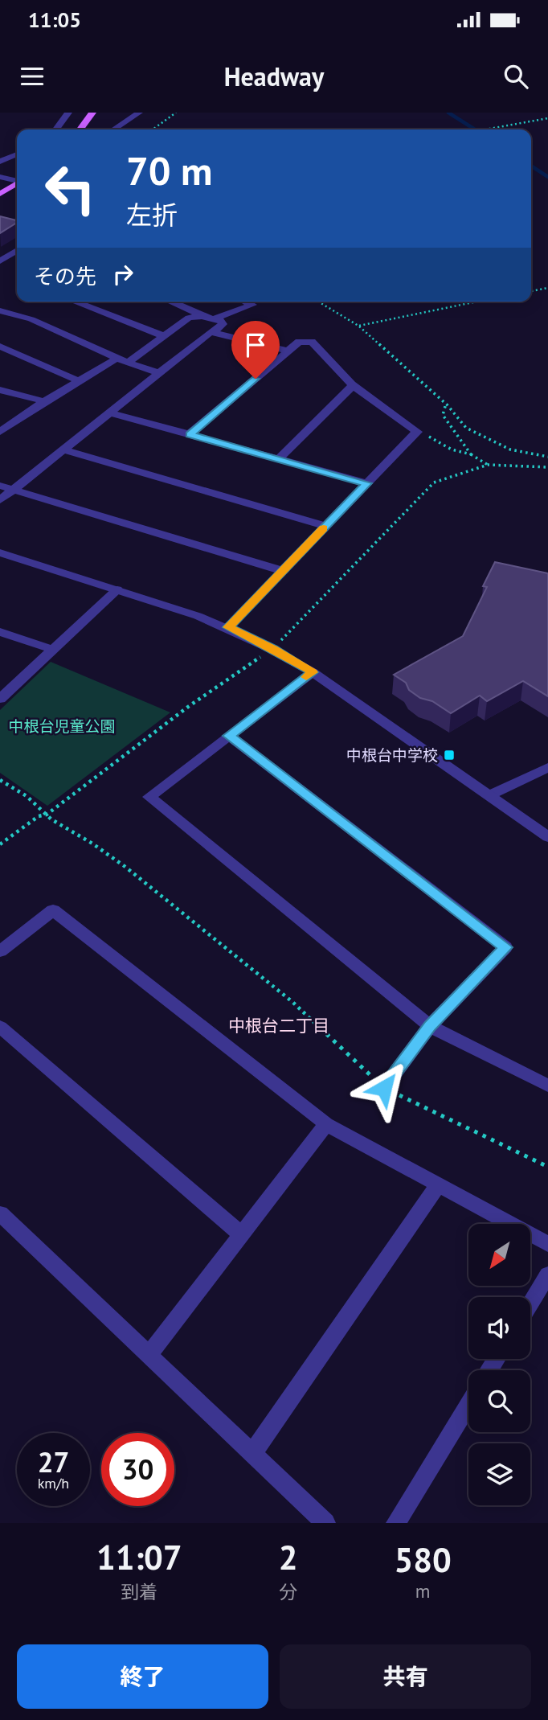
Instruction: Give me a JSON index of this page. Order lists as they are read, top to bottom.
{
  "districts": ["中根台二丁目"],
  "parks": ["中根台児童公園"],
  "places": {
    "transit": ["中根台中学校"]
  },
  "north": "bottom left",
  "page": {
    "status": "11:05",
    "header": "Headway",
    "turn": ["70 m", "左折"],
    "then": "その先",
    "speed": "27 km/h",
    "limit": "30",
    "eta": [
      "11:07",
      "到着",
      "2",
      "分",
      "580",
      "m"
    ],
    "buttons": ["終了", "共有"]
  }
}
